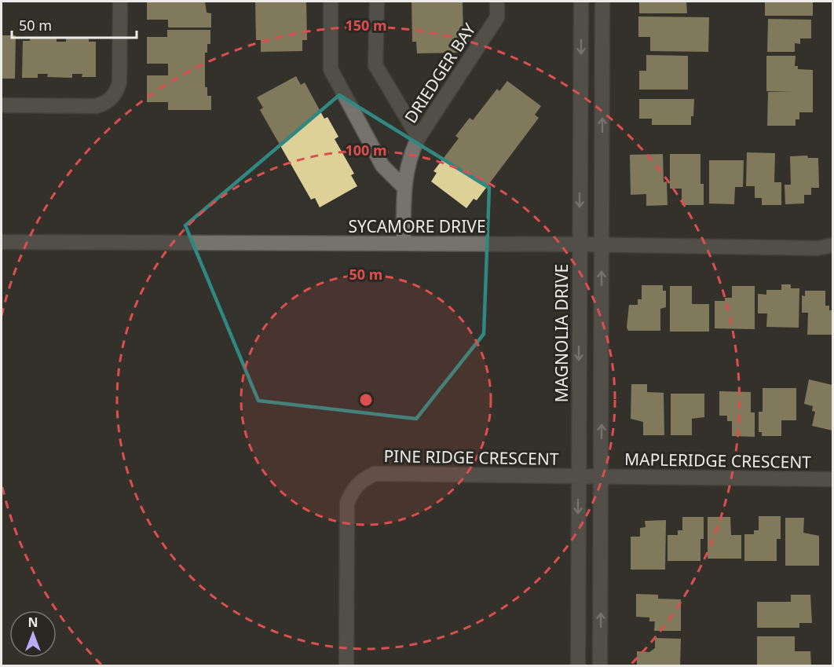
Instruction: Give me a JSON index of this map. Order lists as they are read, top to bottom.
{
  "streets": {
    "street": [
      "DRIEDGER BAY",
      "SYCAMORE DRIVE",
      "MAGNOLIA DRIVE",
      "PINE RIDGE CRESCENT",
      "MAPLERIDGE CRESCENT"
    ]
  },
  "crossings": [
    ["DRIEDGER BAY", "SYCAMORE DRIVE"],
    ["SYCAMORE DRIVE", "MAGNOLIA DRIVE"],
    ["MAGNOLIA DRIVE", "PINE RIDGE CRESCENT"],
    ["PINE RIDGE CRESCENT", "MAPLERIDGE CRESCENT"]
  ],
  "scale_bar": "50 m",
  "north": "top",
  "rings": ["150 m", "100 m", "50 m"]
}
